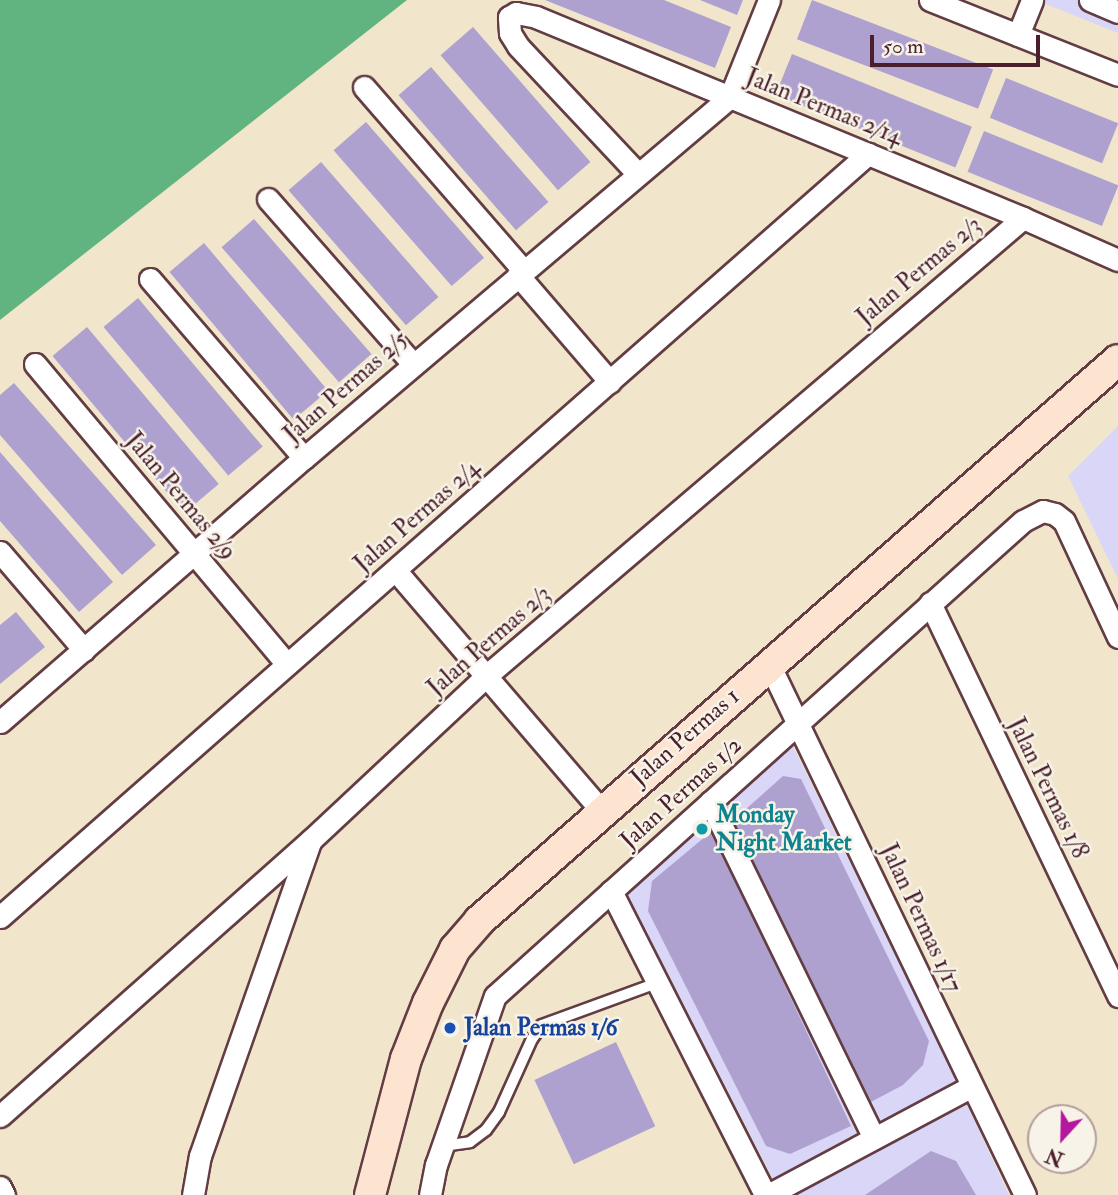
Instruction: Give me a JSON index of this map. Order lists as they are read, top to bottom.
{
  "streets": {
    "street": [
      "Jalan Permas 2/14",
      "Jalan Permas 2/3",
      "Jalan Permas 2/5",
      "Jalan Permas 2/9",
      "Jalan Permas 2/4",
      "Jalan Permas 1",
      "Jalan Permas 1/8",
      "Jalan Permas 1/2",
      "Jalan Permas 1/17"
    ]
  },
  "crossings": [
    ["Jalan Permas 2/14", "Jalan Permas 2/3"],
    ["Jalan Permas 2/14", "Jalan Permas 2/5"],
    ["Jalan Permas 2/14", "Jalan Permas 2/4"],
    ["Jalan Permas 2/5", "Jalan Permas 2/9"],
    ["Jalan Permas 2/9", "Jalan Permas 2/4"],
    ["Jalan Permas 1", "Jalan Permas 1/17"],
    ["Jalan Permas 1/8", "Jalan Permas 1/2"],
    ["Jalan Permas 1/2", "Jalan Permas 1/17"]
  ],
  "places": ["Monday Night Market", "Jalan Permas 1/6"],
  "scale_bar": "50 m",
  "north": "bottom"
}
